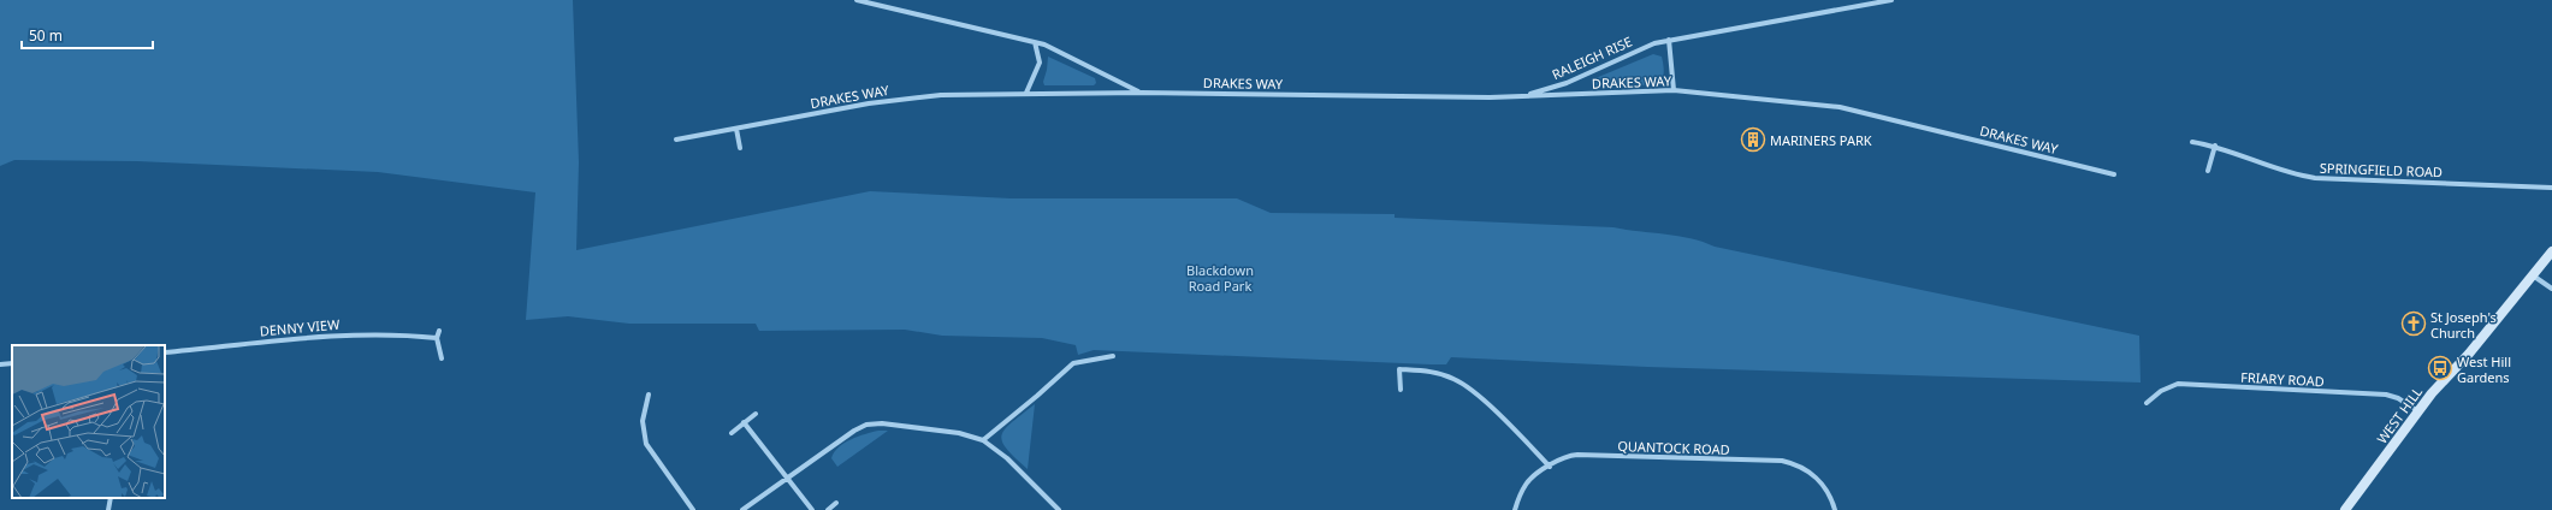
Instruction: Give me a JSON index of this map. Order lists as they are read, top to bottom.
{
  "streets": {
    "street": [
      "RALEIGH RISE",
      "DRAKES WAY",
      "SPRINGFIELD ROAD",
      "DENNY VIEW",
      "FRIARY ROAD",
      "WEST HILL",
      "QUANTOCK ROAD"
    ]
  },
  "crossings": [
    ["RALEIGH RISE", "DRAKES WAY"],
    ["FRIARY ROAD", "WEST HILL"]
  ],
  "parks": ["Blackdown Road Park"],
  "places": {
    "building": ["MARINERS PARK"],
    "church": ["St Joseph's Church"],
    "bus stop": ["West Hill Gardens"]
  },
  "scale_bar": "50 m"
}
